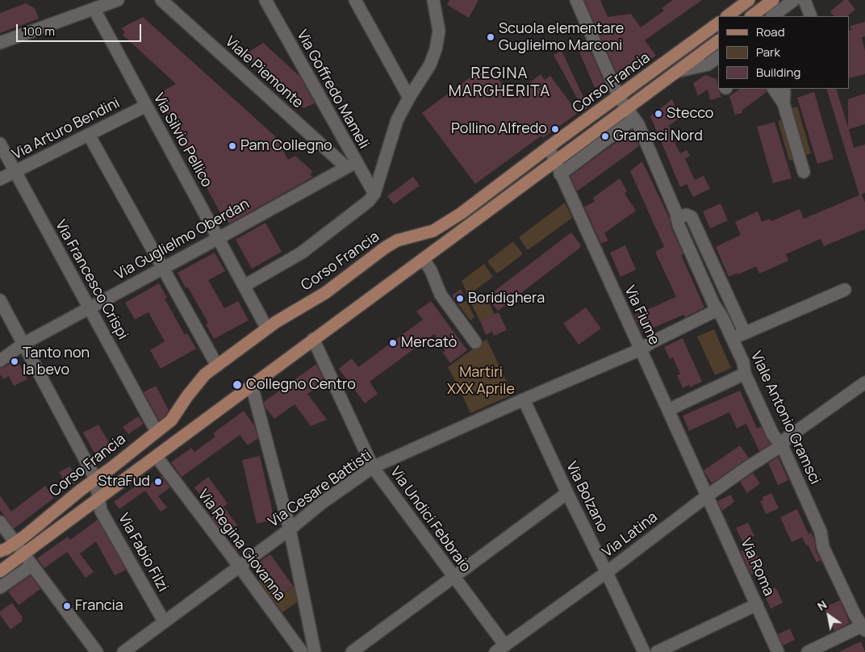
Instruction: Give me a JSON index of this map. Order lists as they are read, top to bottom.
{
  "streets": {
    "main road": ["Corso Francia"],
    "street": [
      "Viale Piemonte",
      "Via Goffredo Mameli",
      "Via Arturo Bendini",
      "Via Silvio Pellico",
      "Via Guglielmo Oberdan",
      "Via Francesco Crispi",
      "Via Fiume",
      "Viale Antonio Gramsci",
      "Via Cesare Battisti",
      "Via Bolzano",
      "Via Undici Febbraio",
      "Via Latina",
      "Via Regina Giovanna",
      "Via Fabio Filzi",
      "Via Roma"
    ]
  },
  "crossings": [
    ["Viale Piemonte", "Via Goffredo Mameli"],
    ["Viale Piemonte", "Via Guglielmo Oberdan"],
    ["Corso Francia", "Via Francesco Crispi"],
    ["Corso Francia", "Via Fiume"],
    ["Corso Francia", "Viale Antonio Gramsci"],
    ["Corso Francia", "Via Undici Febbraio"],
    ["Corso Francia", "Via Regina Giovanna"],
    ["Corso Francia", "Via Fabio Filzi"],
    ["Via Goffredo Mameli", "Via Guglielmo Oberdan"],
    ["Via Arturo Bendini", "Via Silvio Pellico"],
    ["Via Arturo Bendini", "Via Francesco Crispi"],
    ["Via Silvio Pellico", "Via Guglielmo Oberdan"],
    ["Via Guglielmo Oberdan", "Via Francesco Crispi"],
    ["Via Guglielmo Oberdan", "Via Fabio Filzi"],
    ["Via Fiume", "Via Cesare Battisti"],
    ["Via Fiume", "Via Latina"],
    ["Via Fiume", "Via Roma"],
    ["Viale Antonio Gramsci", "Via Cesare Battisti"],
    ["Viale Antonio Gramsci", "Via Latina"],
    ["Via Cesare Battisti", "Via Bolzano"],
    ["Via Cesare Battisti", "Via Undici Febbraio"],
    ["Via Cesare Battisti", "Via Regina Giovanna"],
    ["Via Cesare Battisti", "Via Fabio Filzi"],
    ["Via Bolzano", "Via Latina"],
    ["Via Undici Febbraio", "Via Latina"],
    ["Via Latina", "Via Roma"]
  ],
  "districts": ["REGINA MARGHERITA"],
  "parks": ["Martiri XXX Aprile"],
  "places": [
    "Scuola elementare Guglielmo Marconi",
    "Stecco",
    "Pollino Alfredo",
    "Gramsci Nord",
    "Pam Collegno",
    "Boridighera",
    "Mercatò",
    "Tanto non la bevo",
    "Collegno Centro",
    "StraFud",
    "Francia"
  ],
  "legend": ["Road", "Park", "Building"],
  "scale_bar": "100 m",
  "north": "top left"
}
